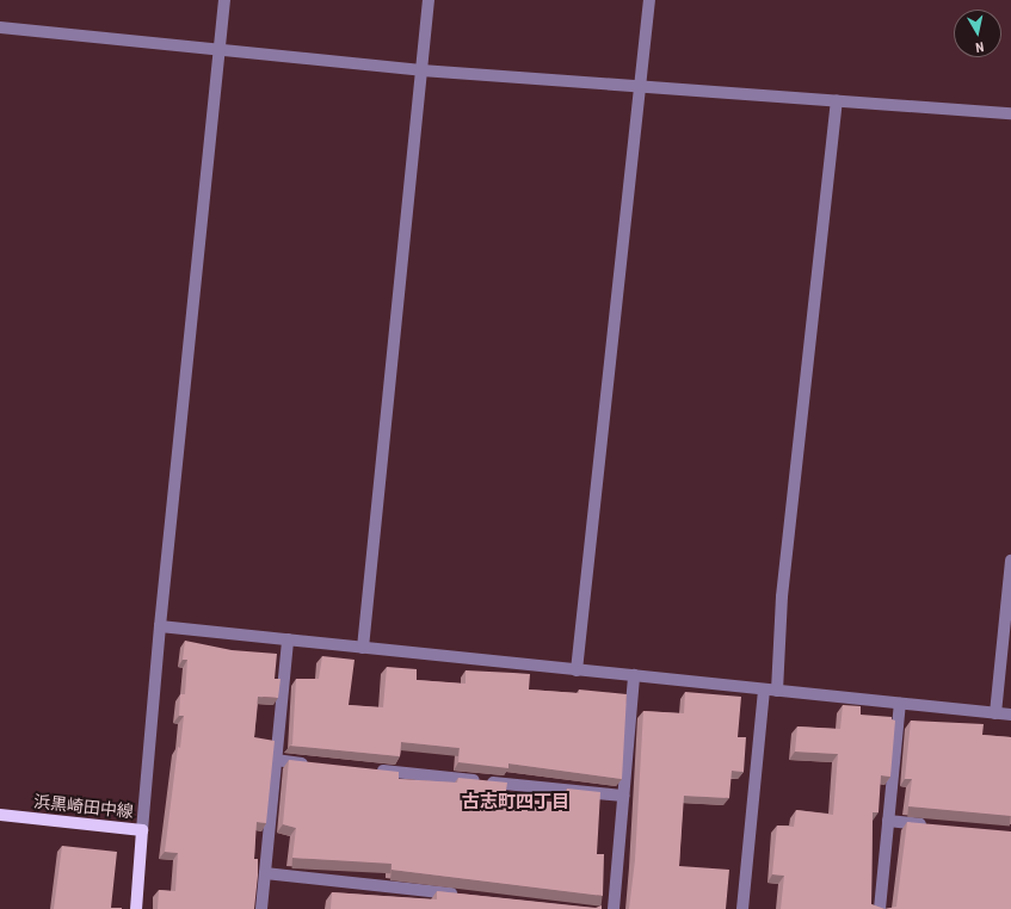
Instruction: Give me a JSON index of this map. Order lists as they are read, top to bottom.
{
  "streets": {
    "main road": ["浜黒崎田中線"]
  },
  "districts": ["古志町四丁目"],
  "north": "bottom"
}
